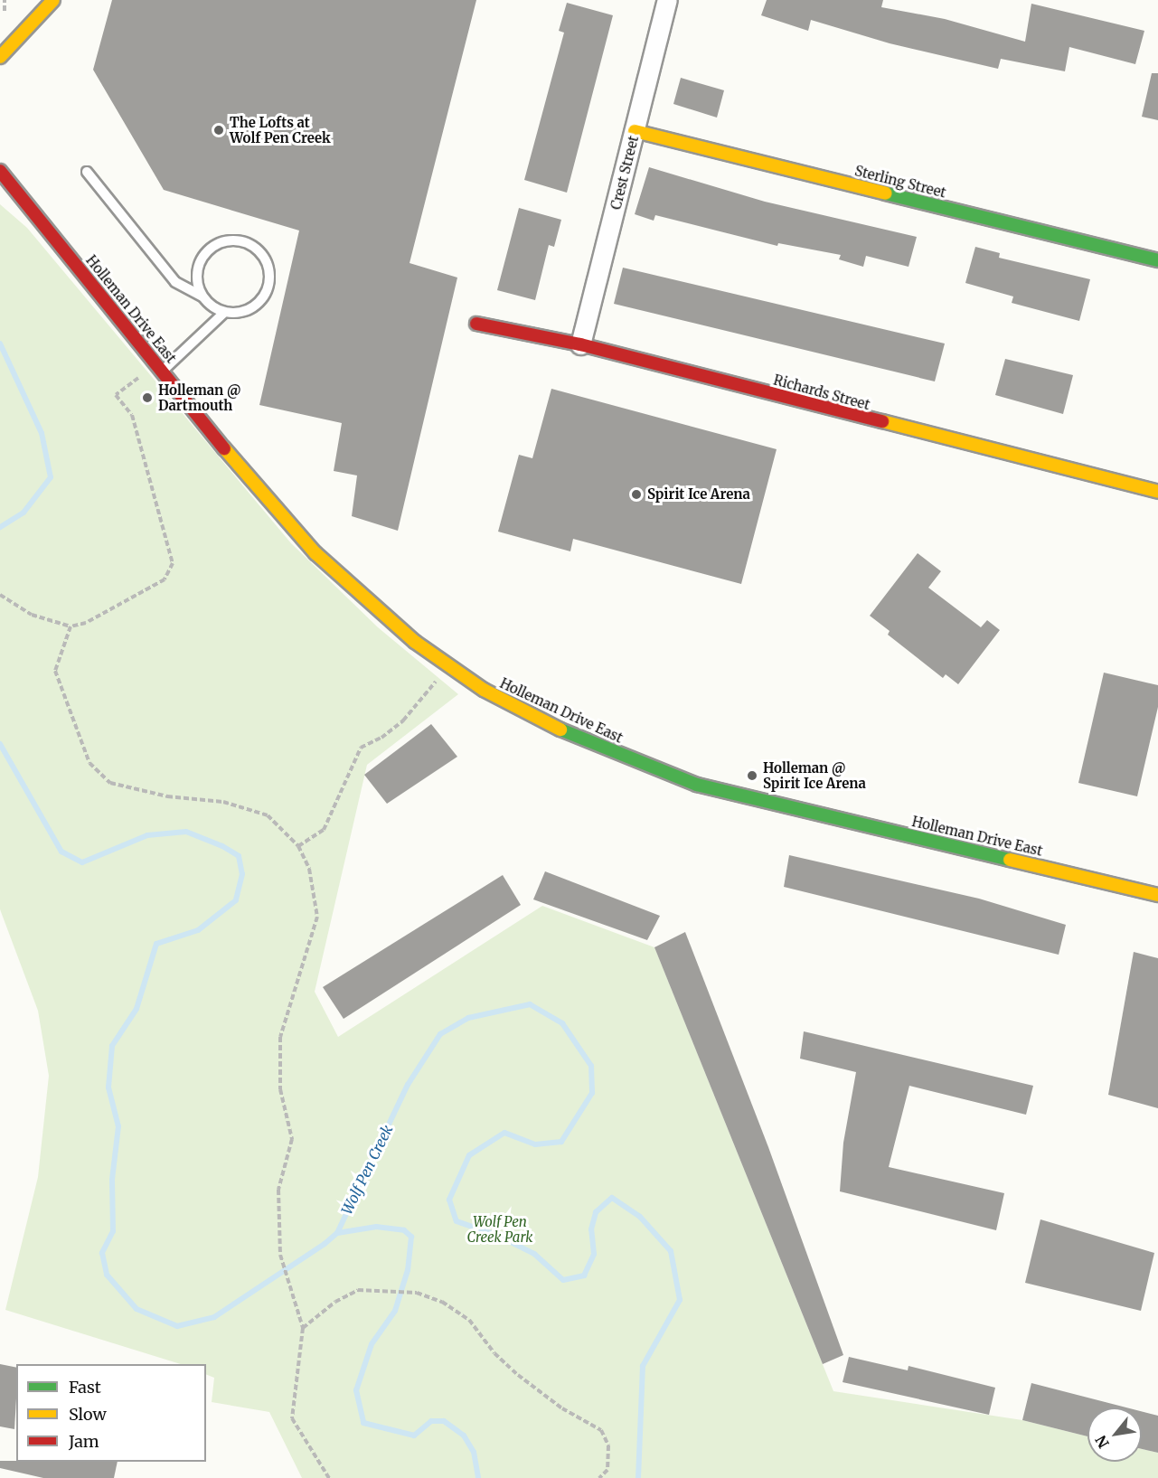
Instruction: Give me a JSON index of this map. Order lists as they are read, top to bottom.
{
  "streets": {
    "street": [
      "Crest Street",
      "Sterling Street",
      "Holleman Drive East",
      "Richards Street"
    ]
  },
  "crossings": [
    ["Crest Street", "Sterling Street"],
    ["Crest Street", "Richards Street"]
  ],
  "water": ["Wolf Pen Creek"],
  "parks": ["Wolf Pen Creek Park"],
  "places": [
    "The Lofts at Wolf Pen Creek",
    "Holleman @ Dartmouth",
    "Spirit Ice Arena",
    "Holleman @ Spirit Ice Arena"
  ],
  "legend": ["Fast", "Slow", "Jam"],
  "north": "bottom left"
}
